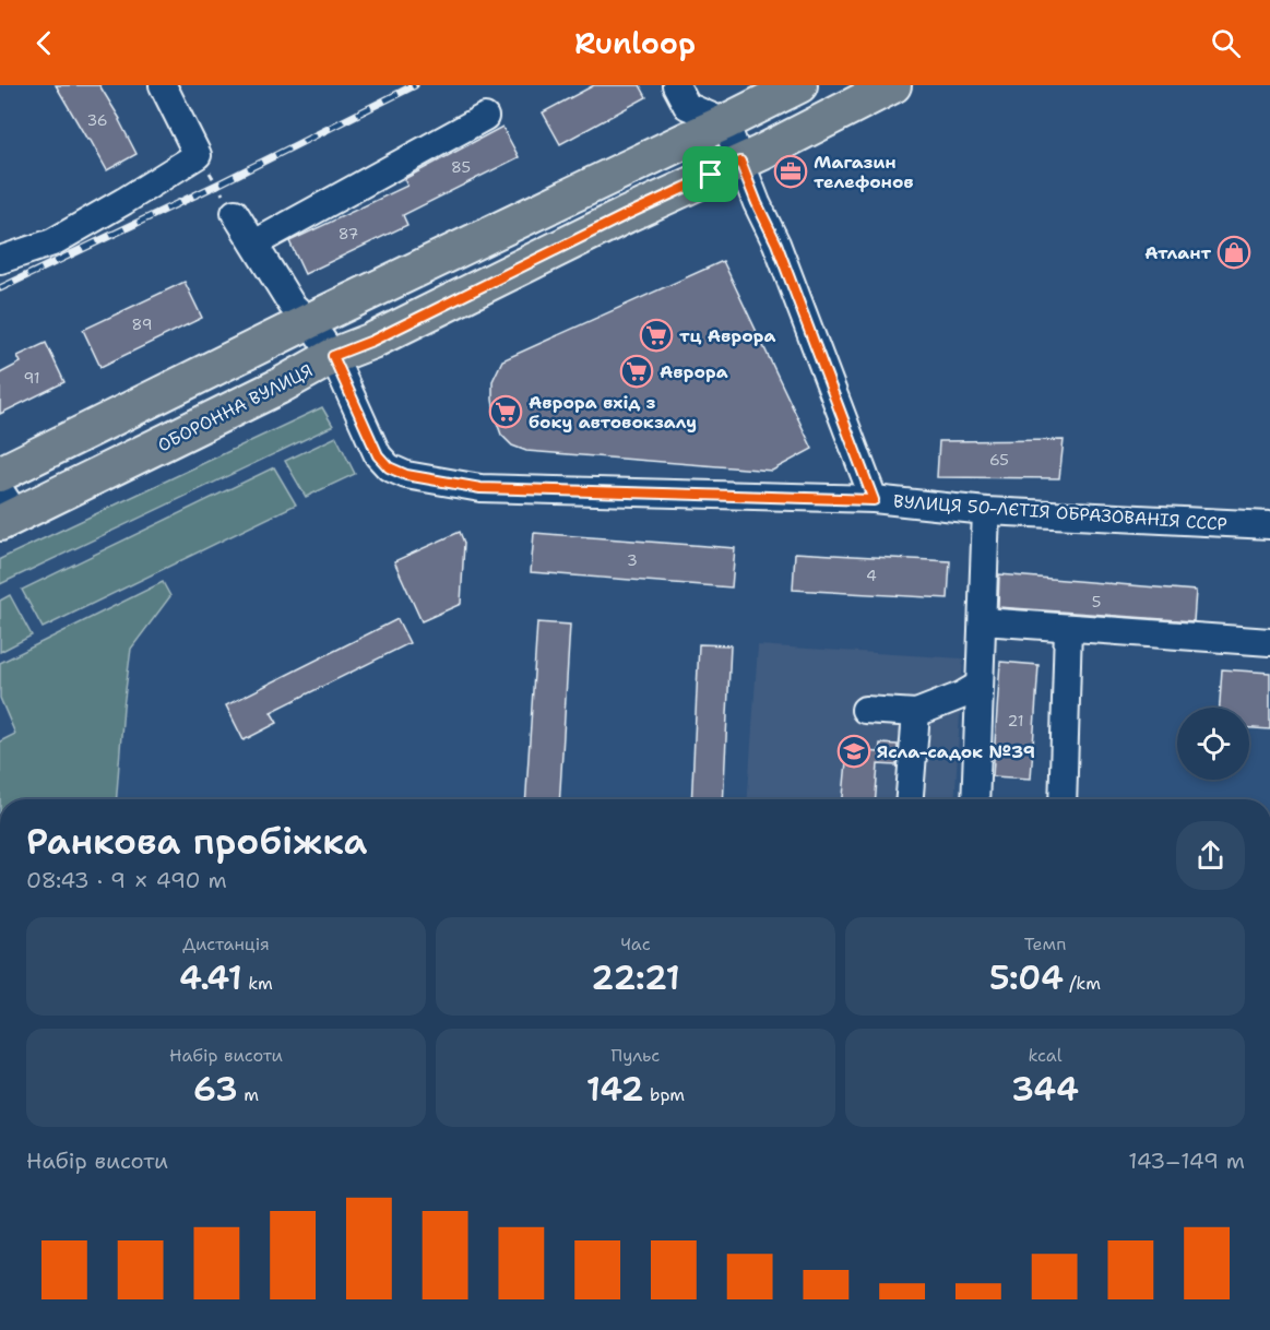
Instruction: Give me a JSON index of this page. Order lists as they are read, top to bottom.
{
  "streets": {
    "main road": ["ОБОРОННА ВУЛИЦЯ"],
    "street": ["ВУЛИЦЯ 50-ЛЄТІЯ ОБРАЗОВАНІЯ СССР"]
  },
  "crossings": [
    ["ОБОРОННА ВУЛИЦЯ", "ВУЛИЦЯ 50-ЛЄТІЯ ОБРАЗОВАНІЯ СССР"]
  ],
  "places": {
    "office": ["Магазин телефонов"],
    "shop": ["Атлант"],
    "supermarket": ["тц Аврора", "Аврора", "Аврора вхід з боку автовокзалу"],
    "school or university": ["Ясла-садок №39"]
  },
  "house_numbers": [
    "36",
    "85",
    "87",
    "89",
    "91",
    "65",
    "3",
    "4",
    "5",
    "21"
  ],
  "page": {
    "header": "Runloop",
    "heading": ["Ранкова пробіжка", "08:43 · 9 × 490 m"],
    "stats": [
      ["Дистанція", "4.41 km"],
      ["Час", "22:21"],
      ["Темп", "5:04 /km"],
      ["Набір висоти", "63 m"],
      ["Пульс", "142 bpm"],
      ["kcal", "344"]
    ],
    "chart": ["Набір висоти", "143–149 m"]
  }
}
